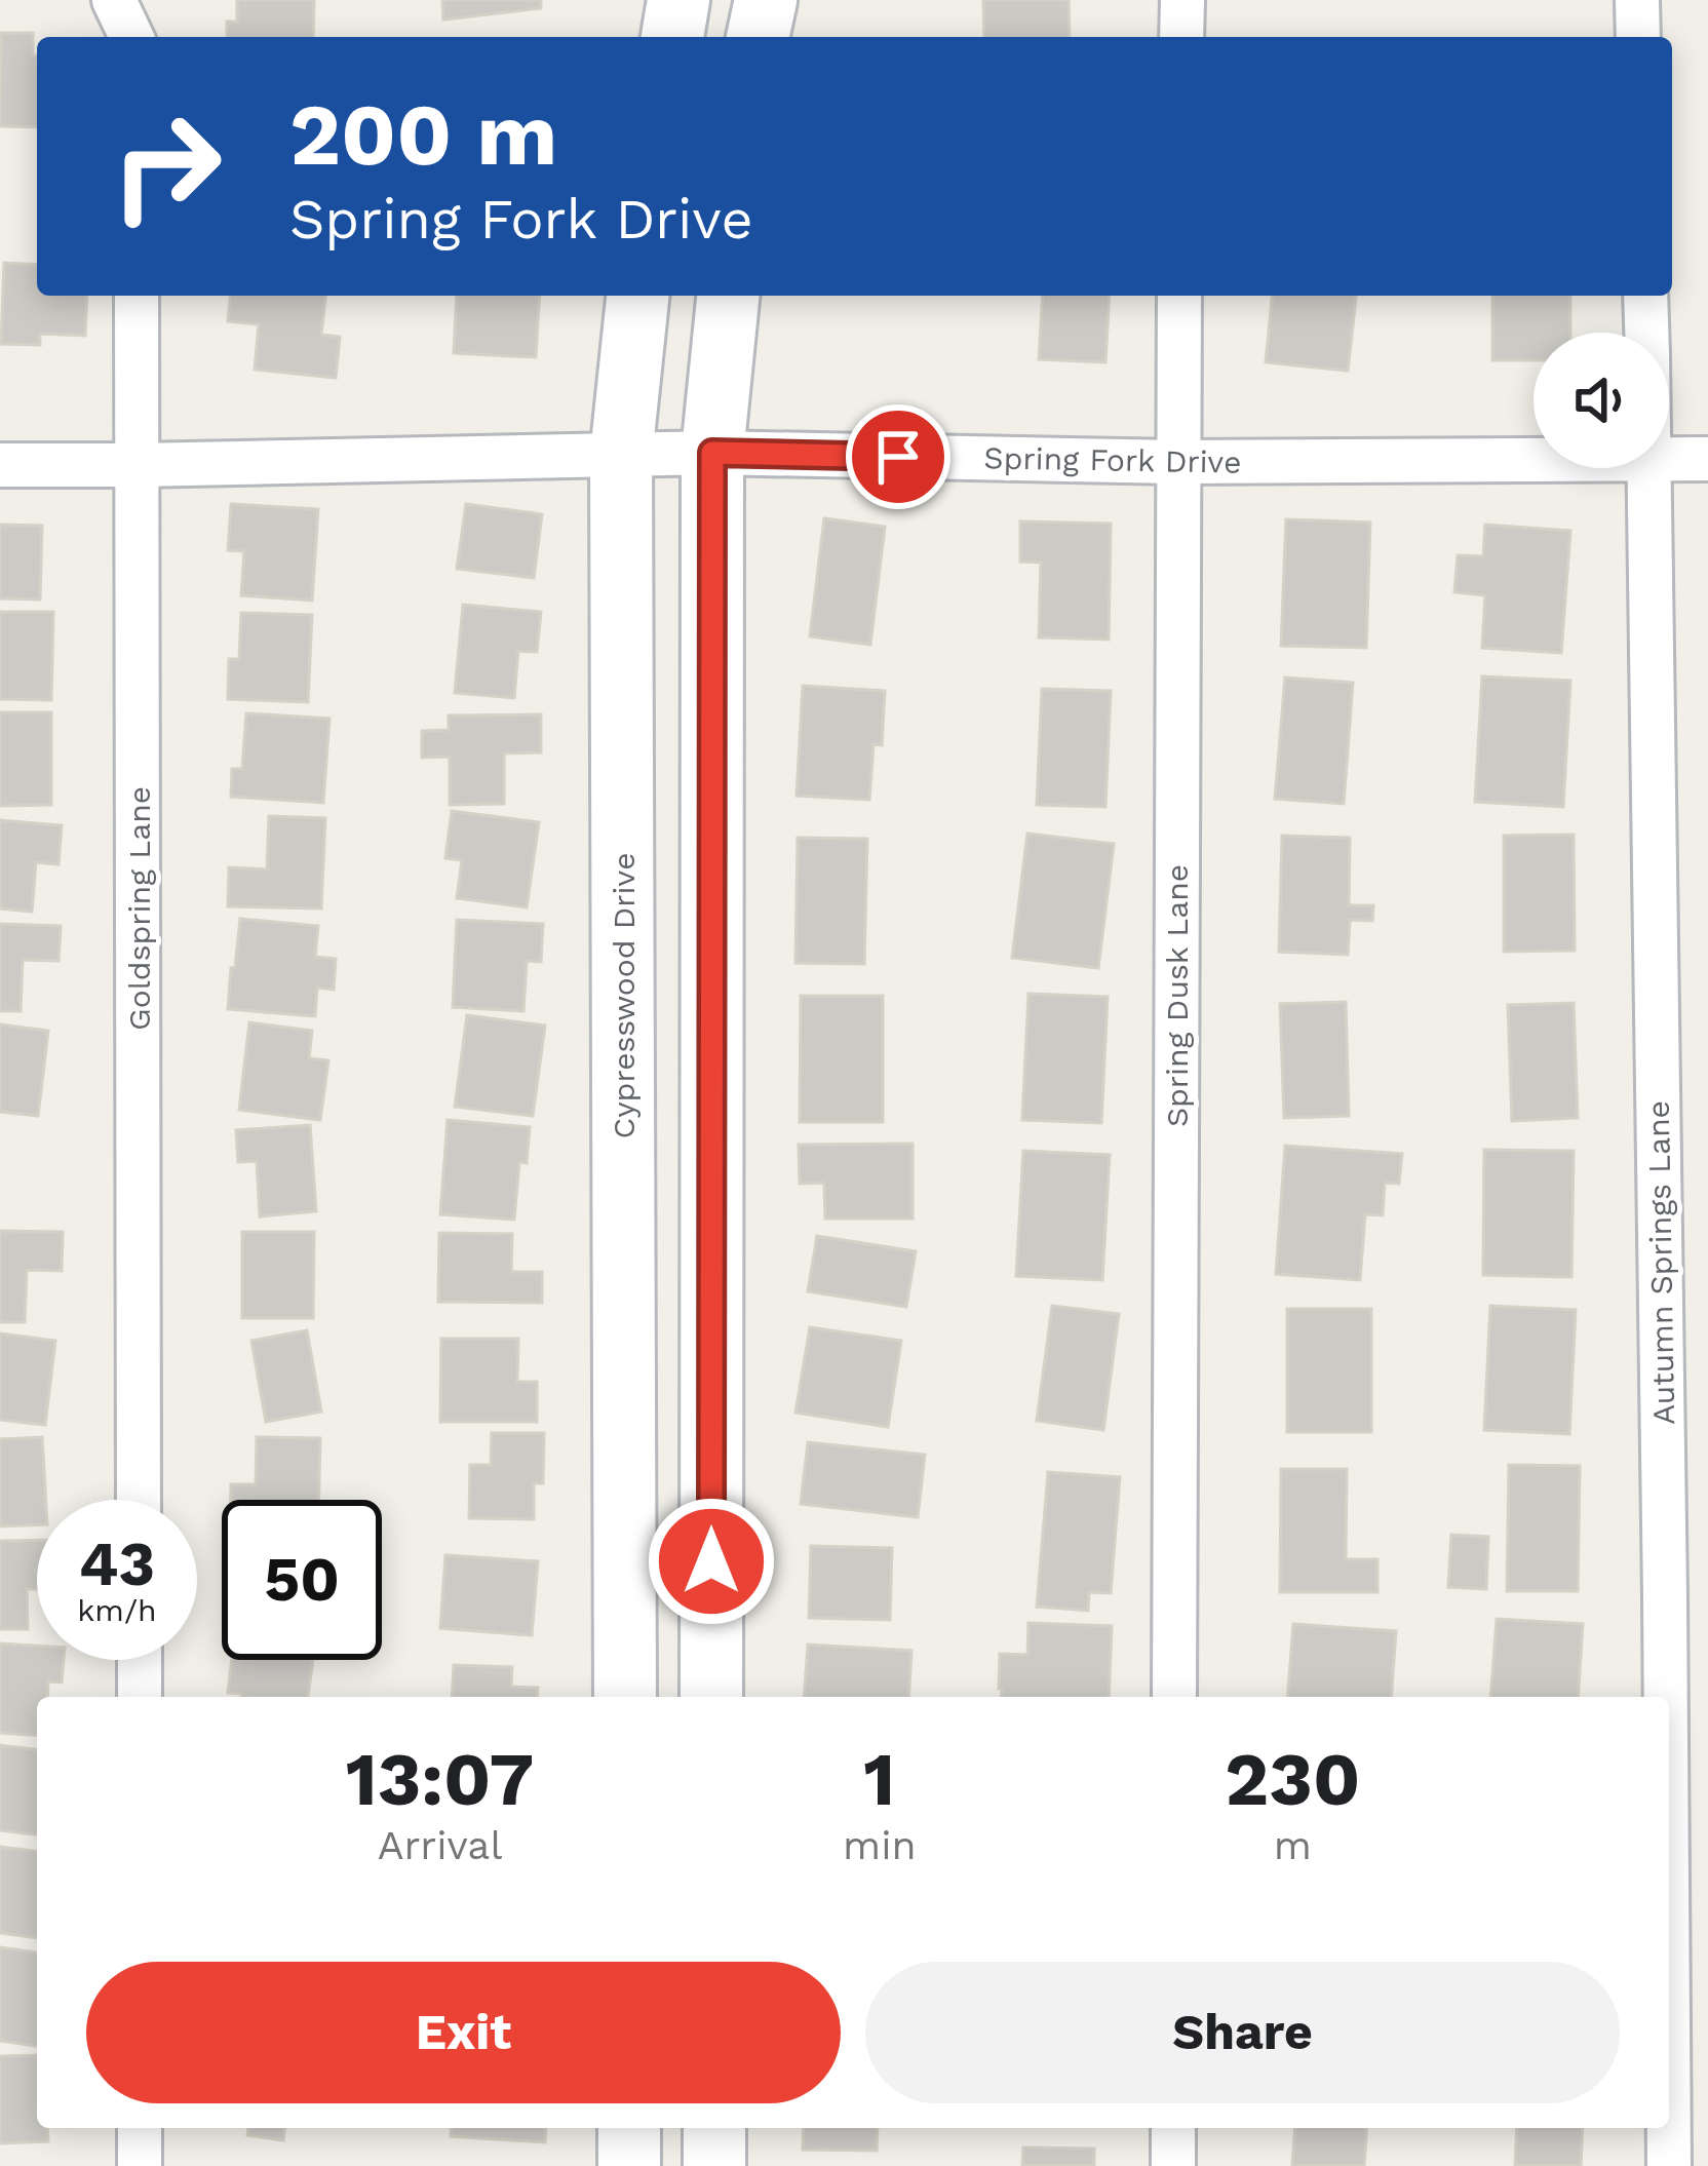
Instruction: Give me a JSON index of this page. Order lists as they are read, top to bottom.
{
  "streets": {
    "main road": ["Cypresswood Drive"],
    "street": [
      "Spring Fork Drive",
      "Goldspring Lane",
      "Spring Dusk Lane",
      "Autumn Springs Lane"
    ]
  },
  "crossings": [
    ["Spring Fork Drive", "Goldspring Lane"],
    ["Spring Fork Drive", "Cypresswood Drive"],
    ["Spring Fork Drive", "Spring Dusk Lane"]
  ],
  "page": {
    "turn": ["200 m", "Spring Fork Drive"],
    "speed": "43 km/h",
    "limit": "50",
    "eta": [
      "13:07",
      "Arrival",
      "1",
      "min",
      "230",
      "m"
    ],
    "buttons": ["Exit", "Share"]
  }
}
